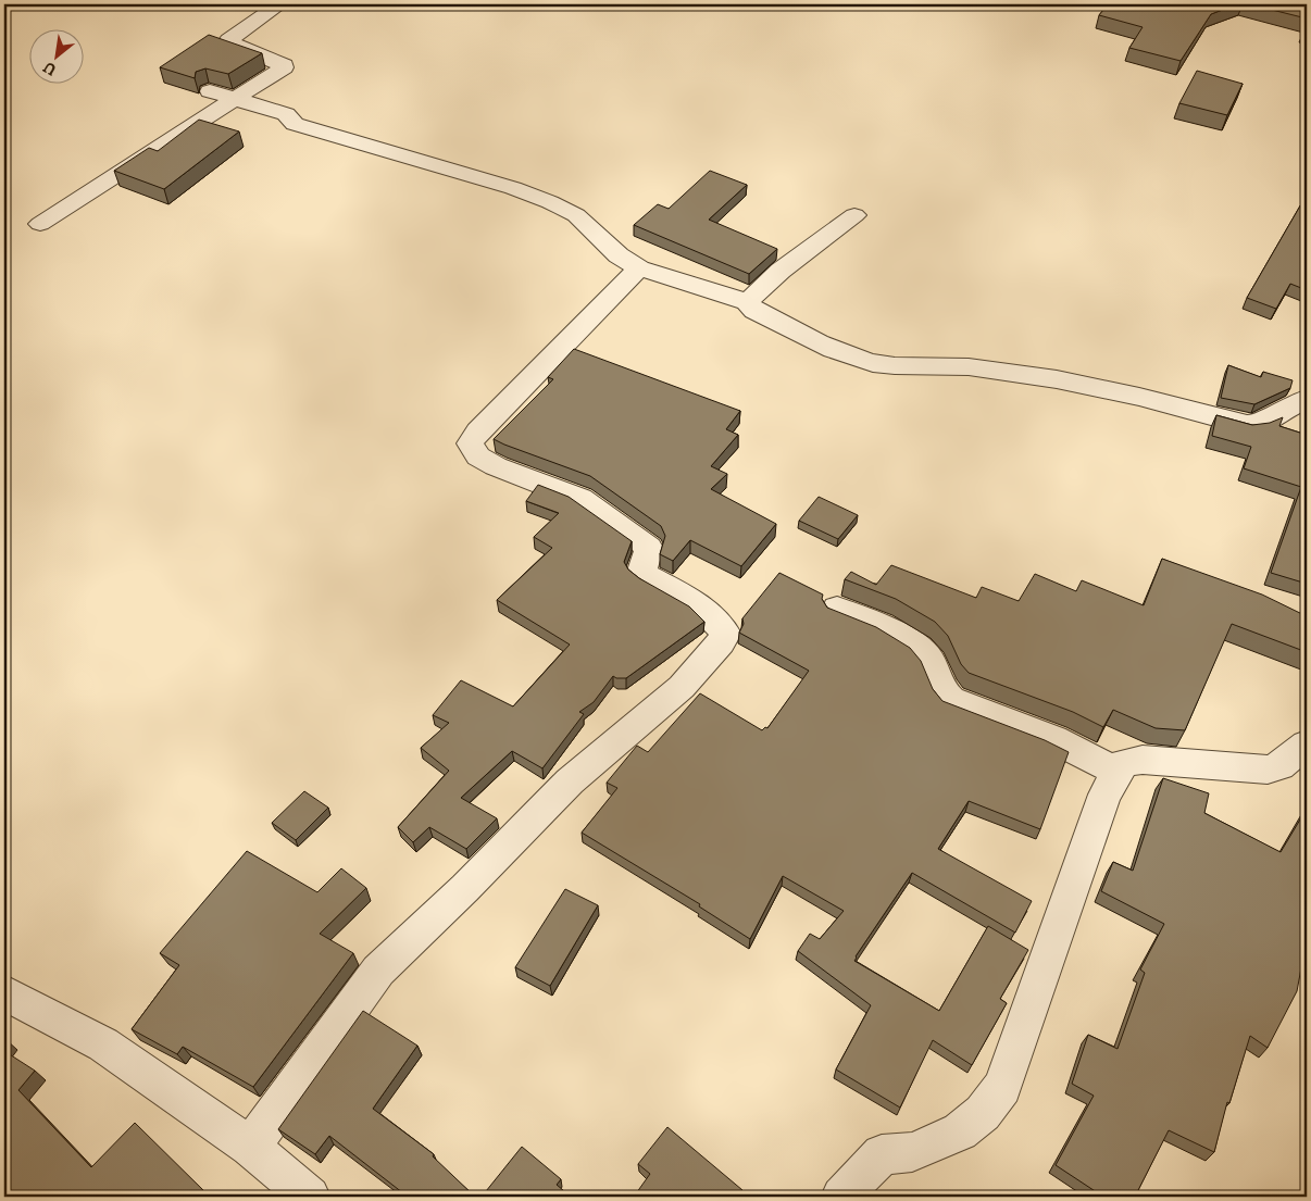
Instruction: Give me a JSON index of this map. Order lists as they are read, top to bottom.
{
  "north": "bottom left"
}
